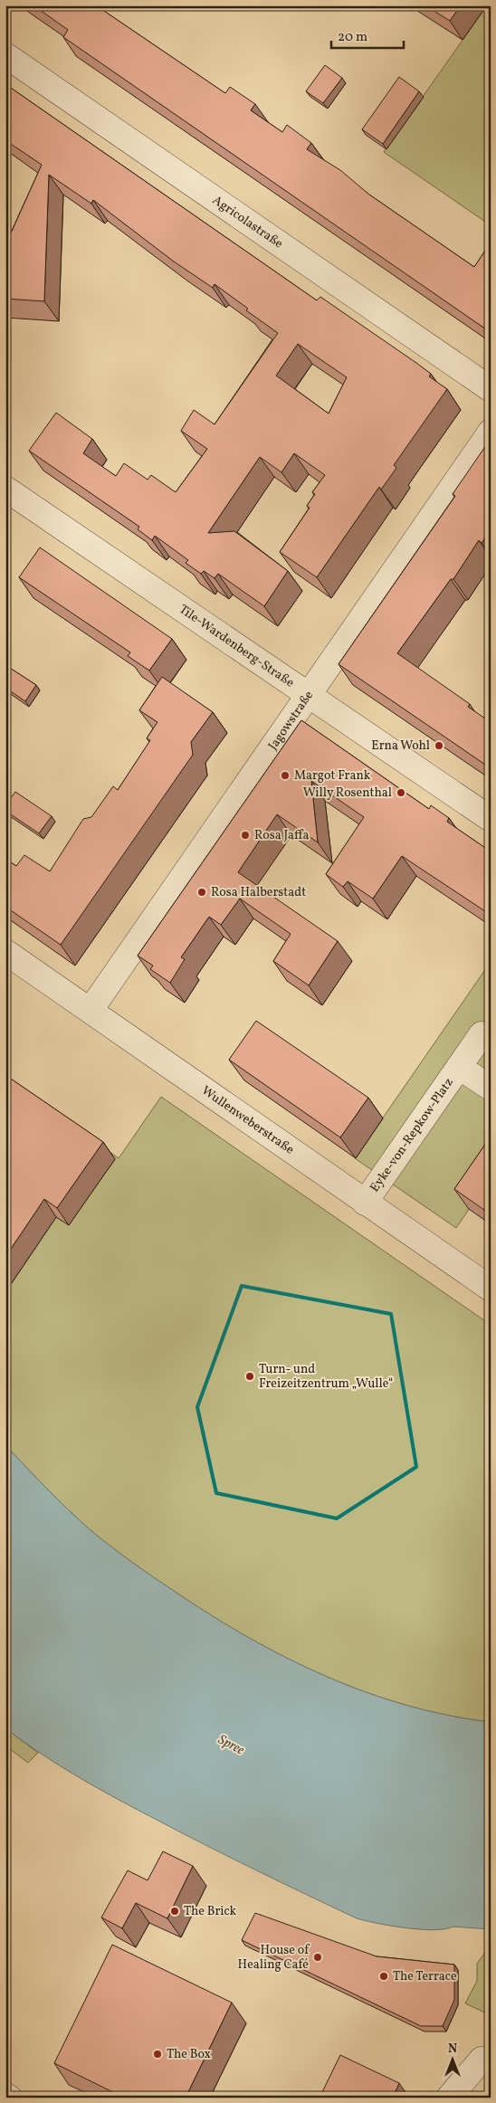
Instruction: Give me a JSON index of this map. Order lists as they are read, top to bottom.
{
  "streets": {
    "street": [
      "Agricolastraße",
      "Tile-Wardenberg-Straße",
      "Jagowstraße",
      "Wullenweberstraße",
      "Eyke-von-Repkow-Platz"
    ]
  },
  "crossings": [
    ["Tile-Wardenberg-Straße", "Jagowstraße"],
    ["Jagowstraße", "Wullenweberstraße"],
    ["Wullenweberstraße", "Eyke-von-Repkow-Platz"]
  ],
  "water": ["Spree"],
  "places": [
    "Erna Wohl",
    "Margot Frank",
    "Willy Rosenthal",
    "Rosa Jaffa",
    "Rosa Halberstadt",
    "Turn- und Freizeitzentrum „Wulle“",
    "The Brick",
    "House of Healing Café",
    "The Terrace",
    "The Box"
  ],
  "scale_bar": "20 m",
  "north": "top"
}
